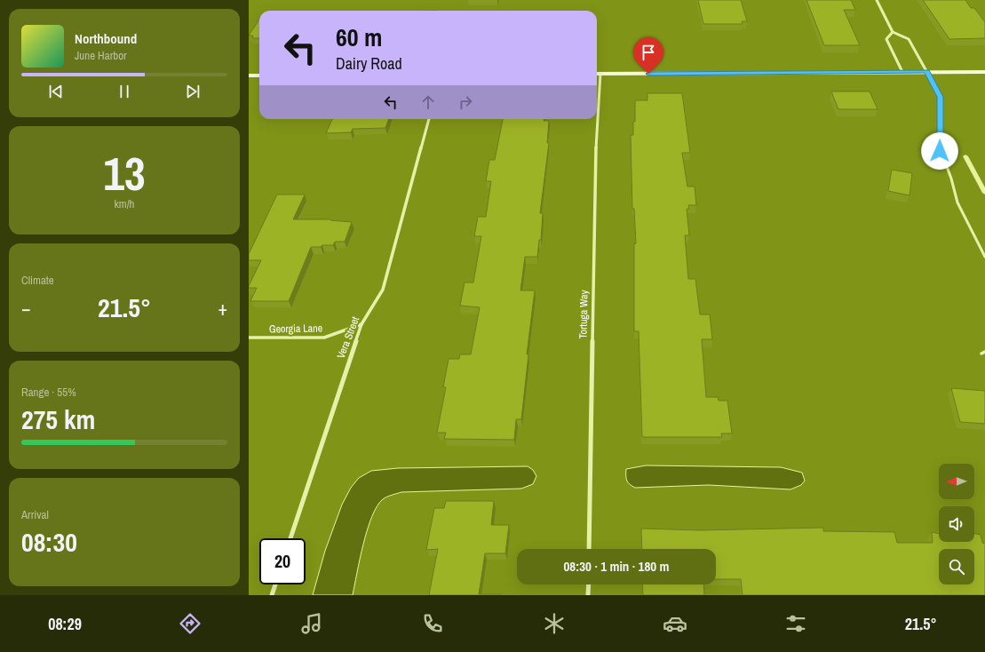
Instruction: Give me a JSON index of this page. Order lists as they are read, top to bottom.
{
  "streets": {
    "street": ["Tortuga Way", "Georgia Lane", "Vera Street"]
  },
  "crossings": [
    ["Georgia Lane", "Vera Street"]
  ],
  "north": "left",
  "page": {
    "turn": ["60 m", "Dairy Road"],
    "song": ["Northbound", "June Harbor"],
    "tile": [
      ["13", "km/h"],
      "Climate",
      ["Range · 55%", "275 km"],
      ["Arrival", "08:30"]
    ],
    "heat": ["−", "21.5°", "+"],
    "limit": "20",
    "trip": "08:30 · 1 min · 180 m",
    "tabs": ["08:29", "21.5°"]
  }
}
